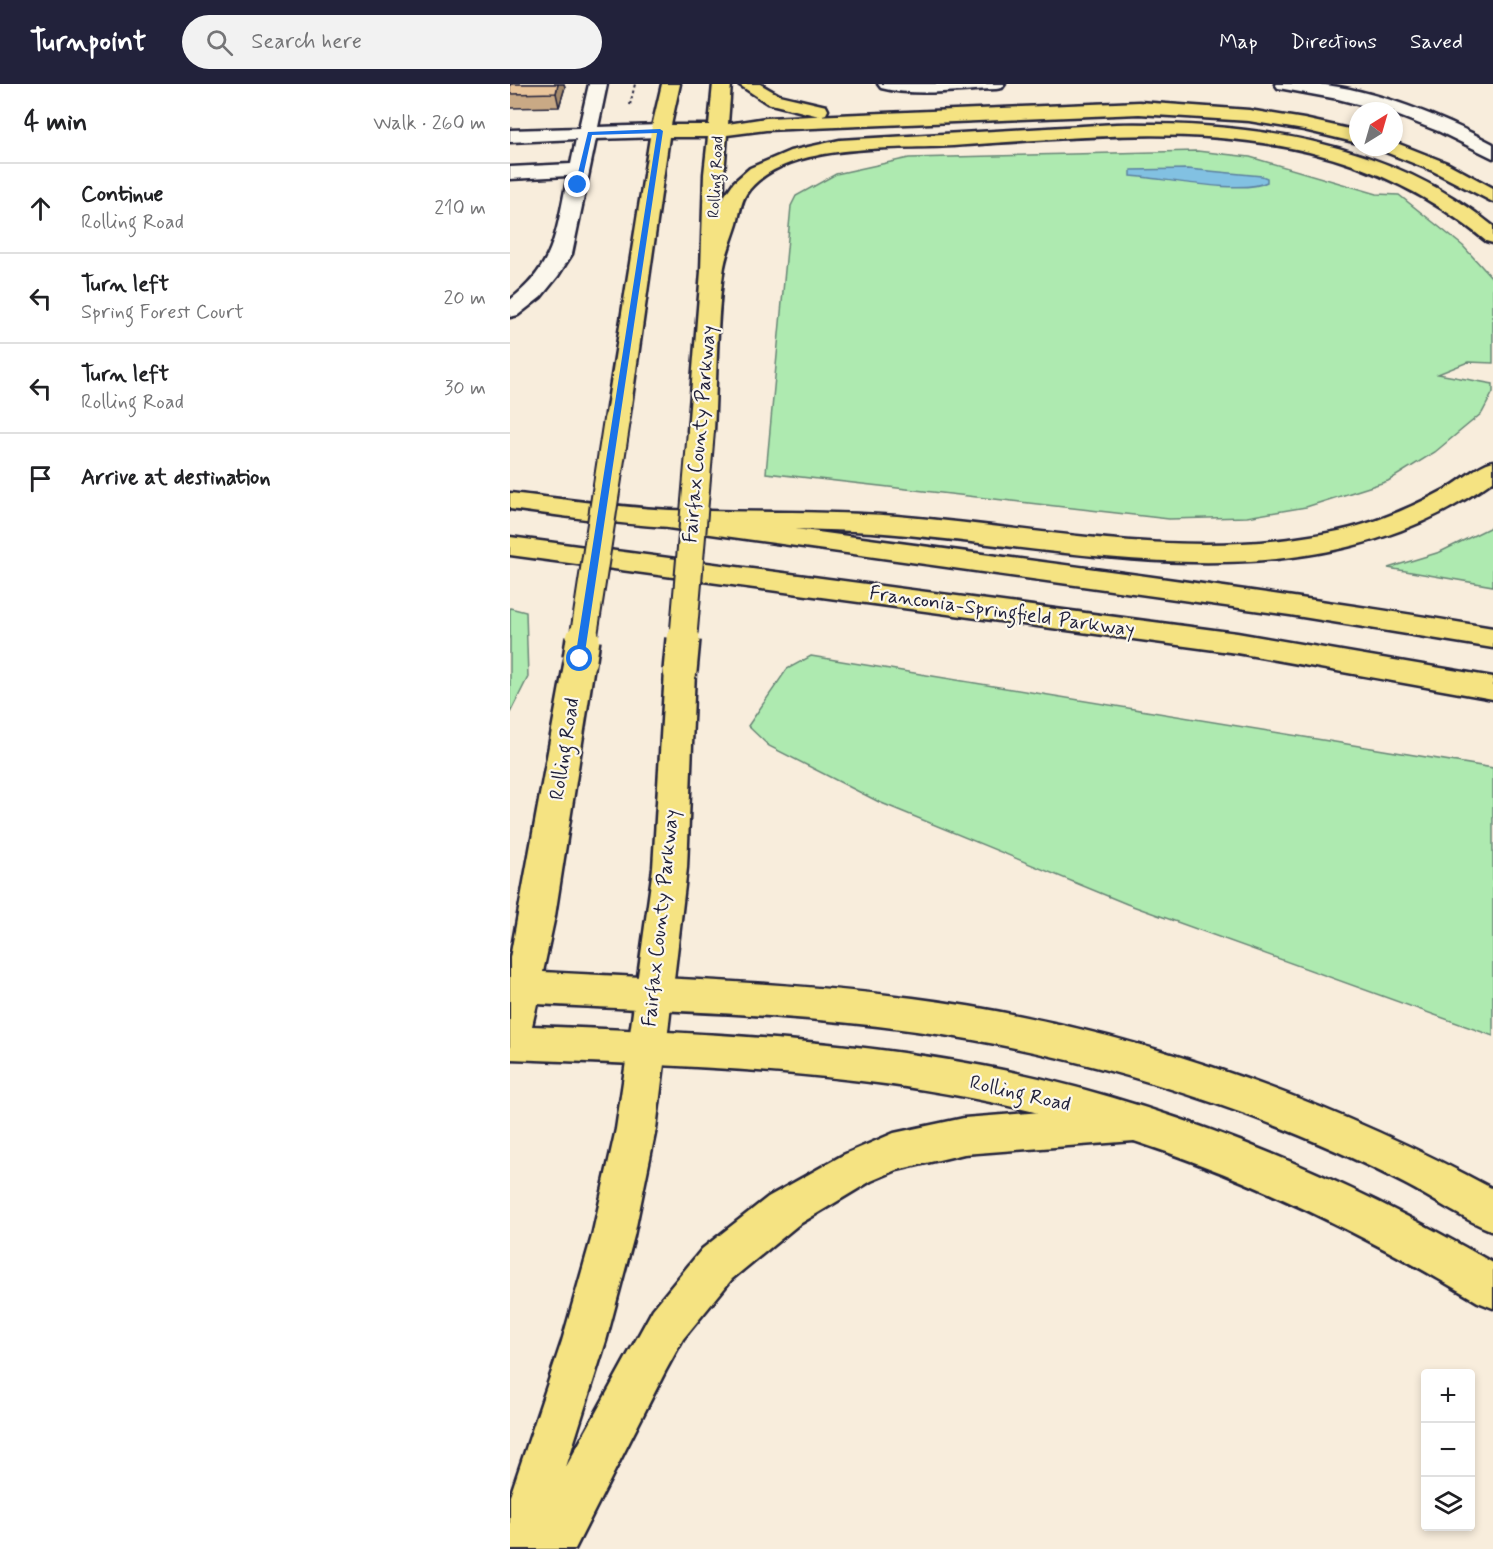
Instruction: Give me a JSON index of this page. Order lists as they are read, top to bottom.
{
  "streets": {
    "main road": ["Rolling Road", "Fairfax County Parkway", "Franconia-Springfield Parkway"]
  },
  "crossings": [
    ["Rolling Road", "Fairfax County Parkway"]
  ],
  "north": "top right",
  "page": {
    "header": "Turnpoint",
    "search": "Search here",
    "nav": ["Map", "Directions", "Saved"],
    "heading": ["4 min", "Walk · 260 m"],
    "list": [
      ["Continue", "Rolling Road", "210 m"],
      ["Turn left", "Spring Forest Court", "20 m"],
      ["Turn left", "Rolling Road", "30 m"],
      "Arrive at destination"
    ],
    "map_buttons": ["+", "−"]
  }
}
